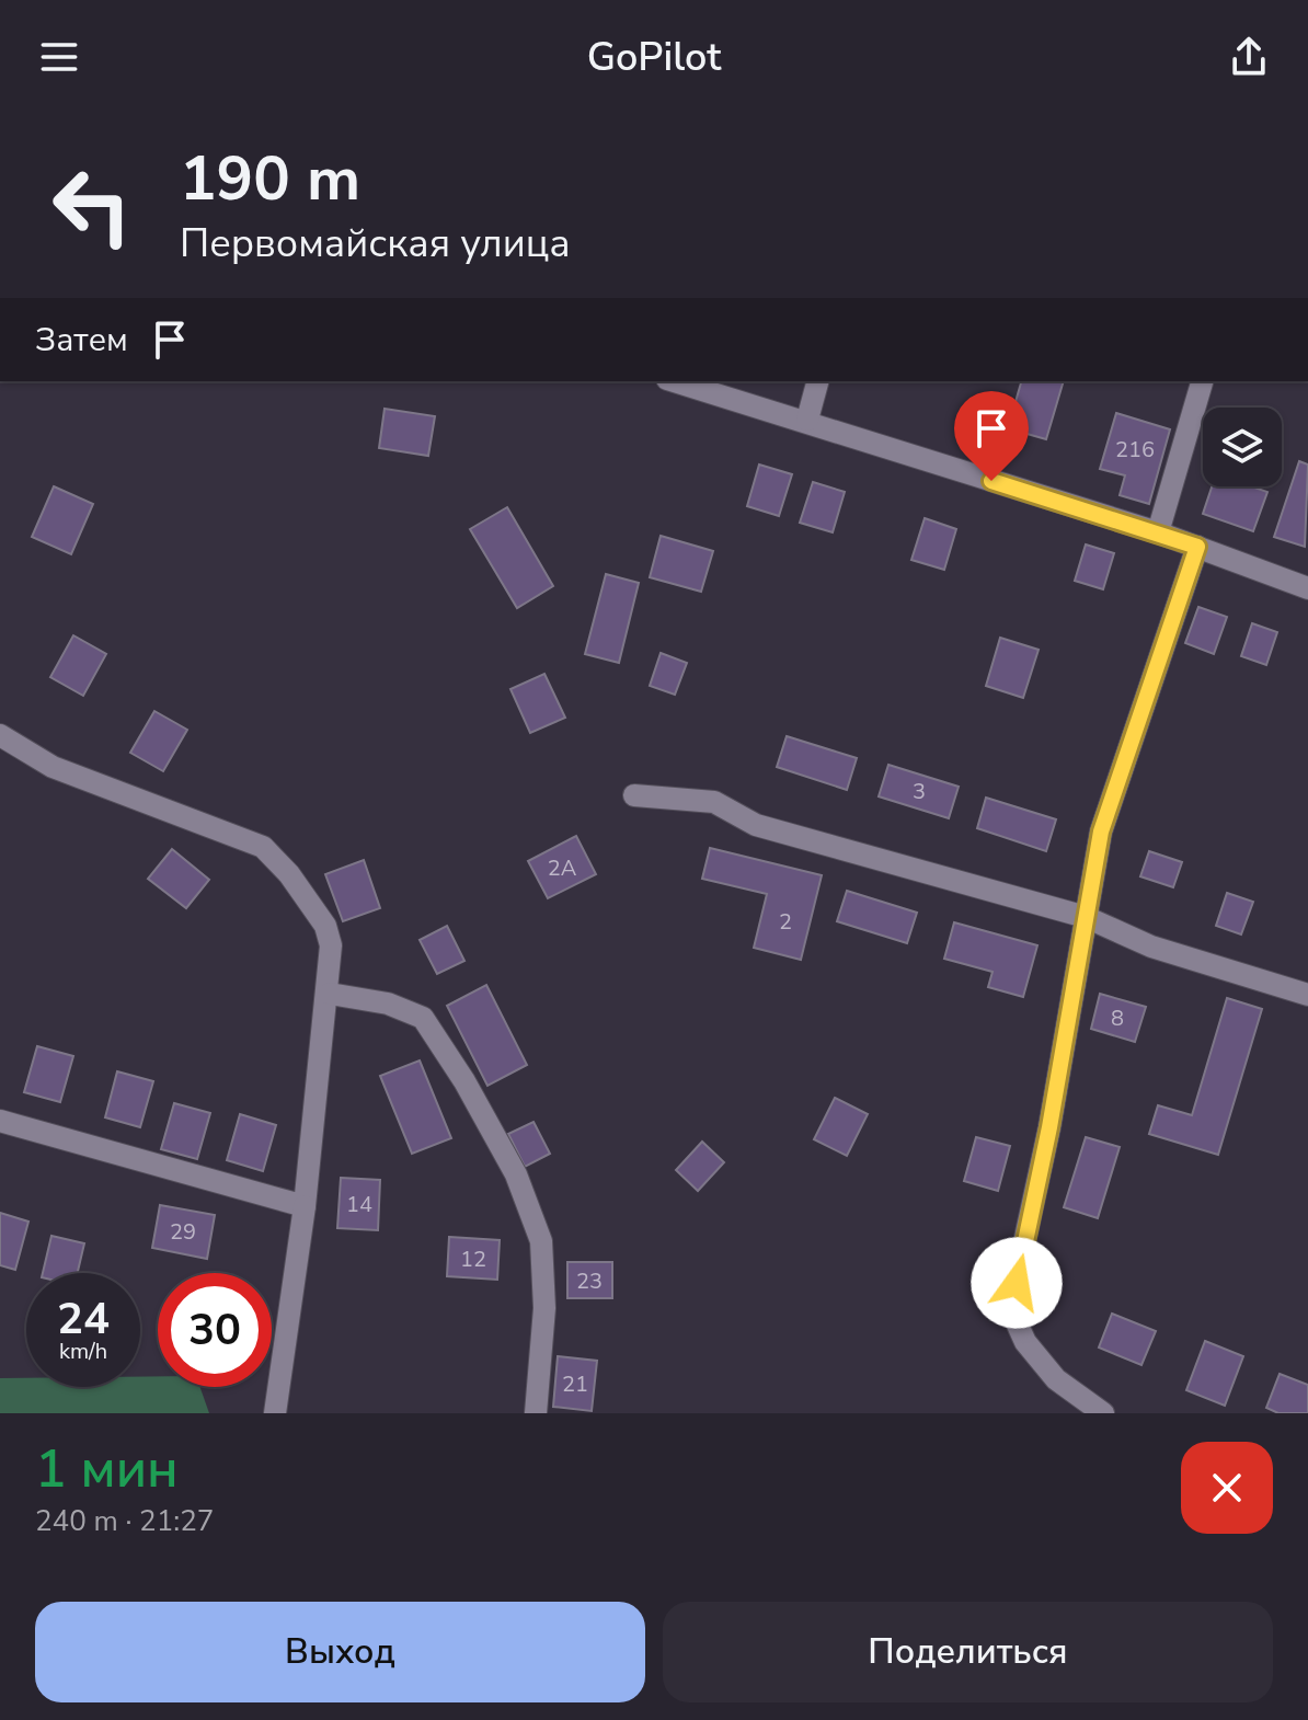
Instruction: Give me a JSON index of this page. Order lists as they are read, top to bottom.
{
  "house_numbers": [
    "216",
    "3",
    "2А",
    "2",
    "8",
    "14",
    "29",
    "12",
    "23",
    "21"
  ],
  "page": {
    "header": "GoPilot",
    "turn": ["190 m", "Первомайская улица"],
    "then": "Затем",
    "speed": "24 km/h",
    "limit": "30",
    "heading": ["1 мин", "240 m · 21:27"],
    "buttons": ["Выход", "Поделиться"]
  }
}
